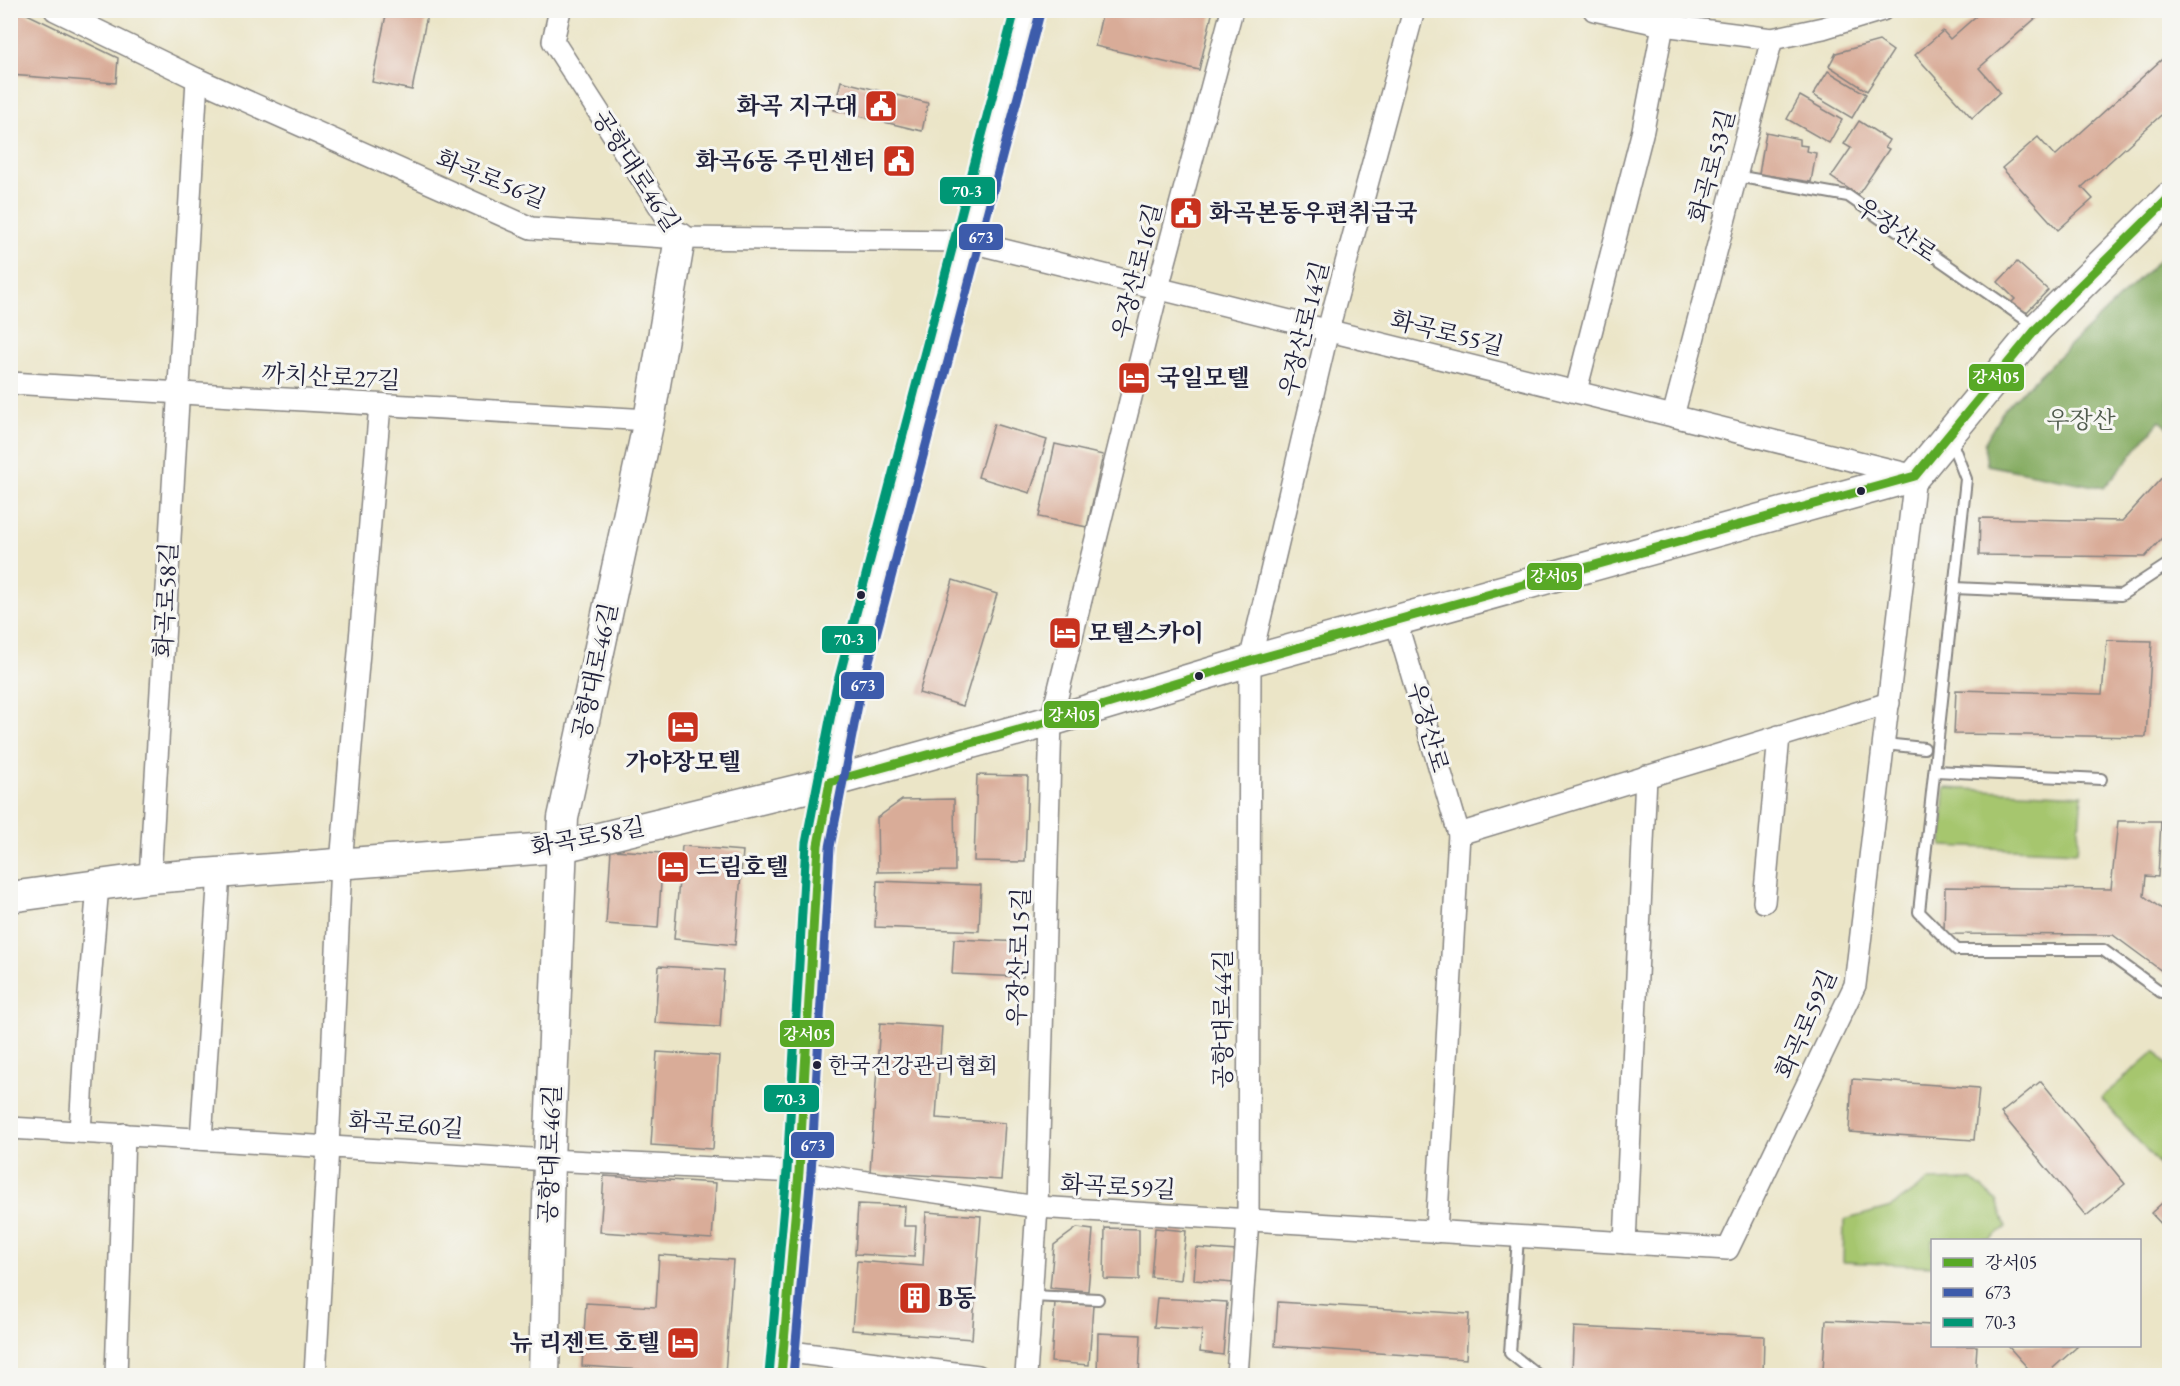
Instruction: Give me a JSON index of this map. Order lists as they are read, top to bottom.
{
  "streets": {
    "street": [
      "화곡로53길",
      "공항대로46길",
      "화곡로56길",
      "우장산로",
      "우장산로16길",
      "우장산로14길",
      "화곡로55길",
      "까치산로27길",
      "화곡로58길",
      "우장산로15길",
      "공항대로44길",
      "화곡로59길",
      "화곡로60길"
    ]
  },
  "crossings": [
    ["화곡로53길", "우장산로"],
    ["화곡로53길", "화곡로55길"],
    ["공항대로46길", "화곡로56길"],
    ["공항대로46길", "까치산로27길"],
    ["공항대로46길", "화곡로58길"],
    ["공항대로46길", "화곡로60길"],
    ["화곡로56길", "화곡로55길"],
    ["우장산로16길", "화곡로55길"],
    ["우장산로16길", "우장산로15길"],
    ["우장산로14길", "화곡로55길"],
    ["우장산로14길", "공항대로44길"],
    ["화곡로55길", "화곡로59길"],
    ["까치산로27길", "화곡로58길"],
    ["우장산로15길", "화곡로59길"],
    ["공항대로44길", "화곡로59길"],
    ["화곡로59길", "화곡로60길"]
  ],
  "parks": ["우장산"],
  "places": {
    "public building": ["화곡 지구대", "화곡6동 주민센터", "화곡본동우편취급국"],
    "hotel": [
      "국일모텔",
      "모텔스카이",
      "가야장모텔",
      "드림호텔",
      "뉴 리젠트 호텔"
    ],
    "other": ["한국건강관리협회"],
    "building": ["B동"]
  },
  "lines": ["transit line 70-3", "transit line 673", "transit line 강서05"],
  "legend": ["강서05", "673", "70-3"]
}
